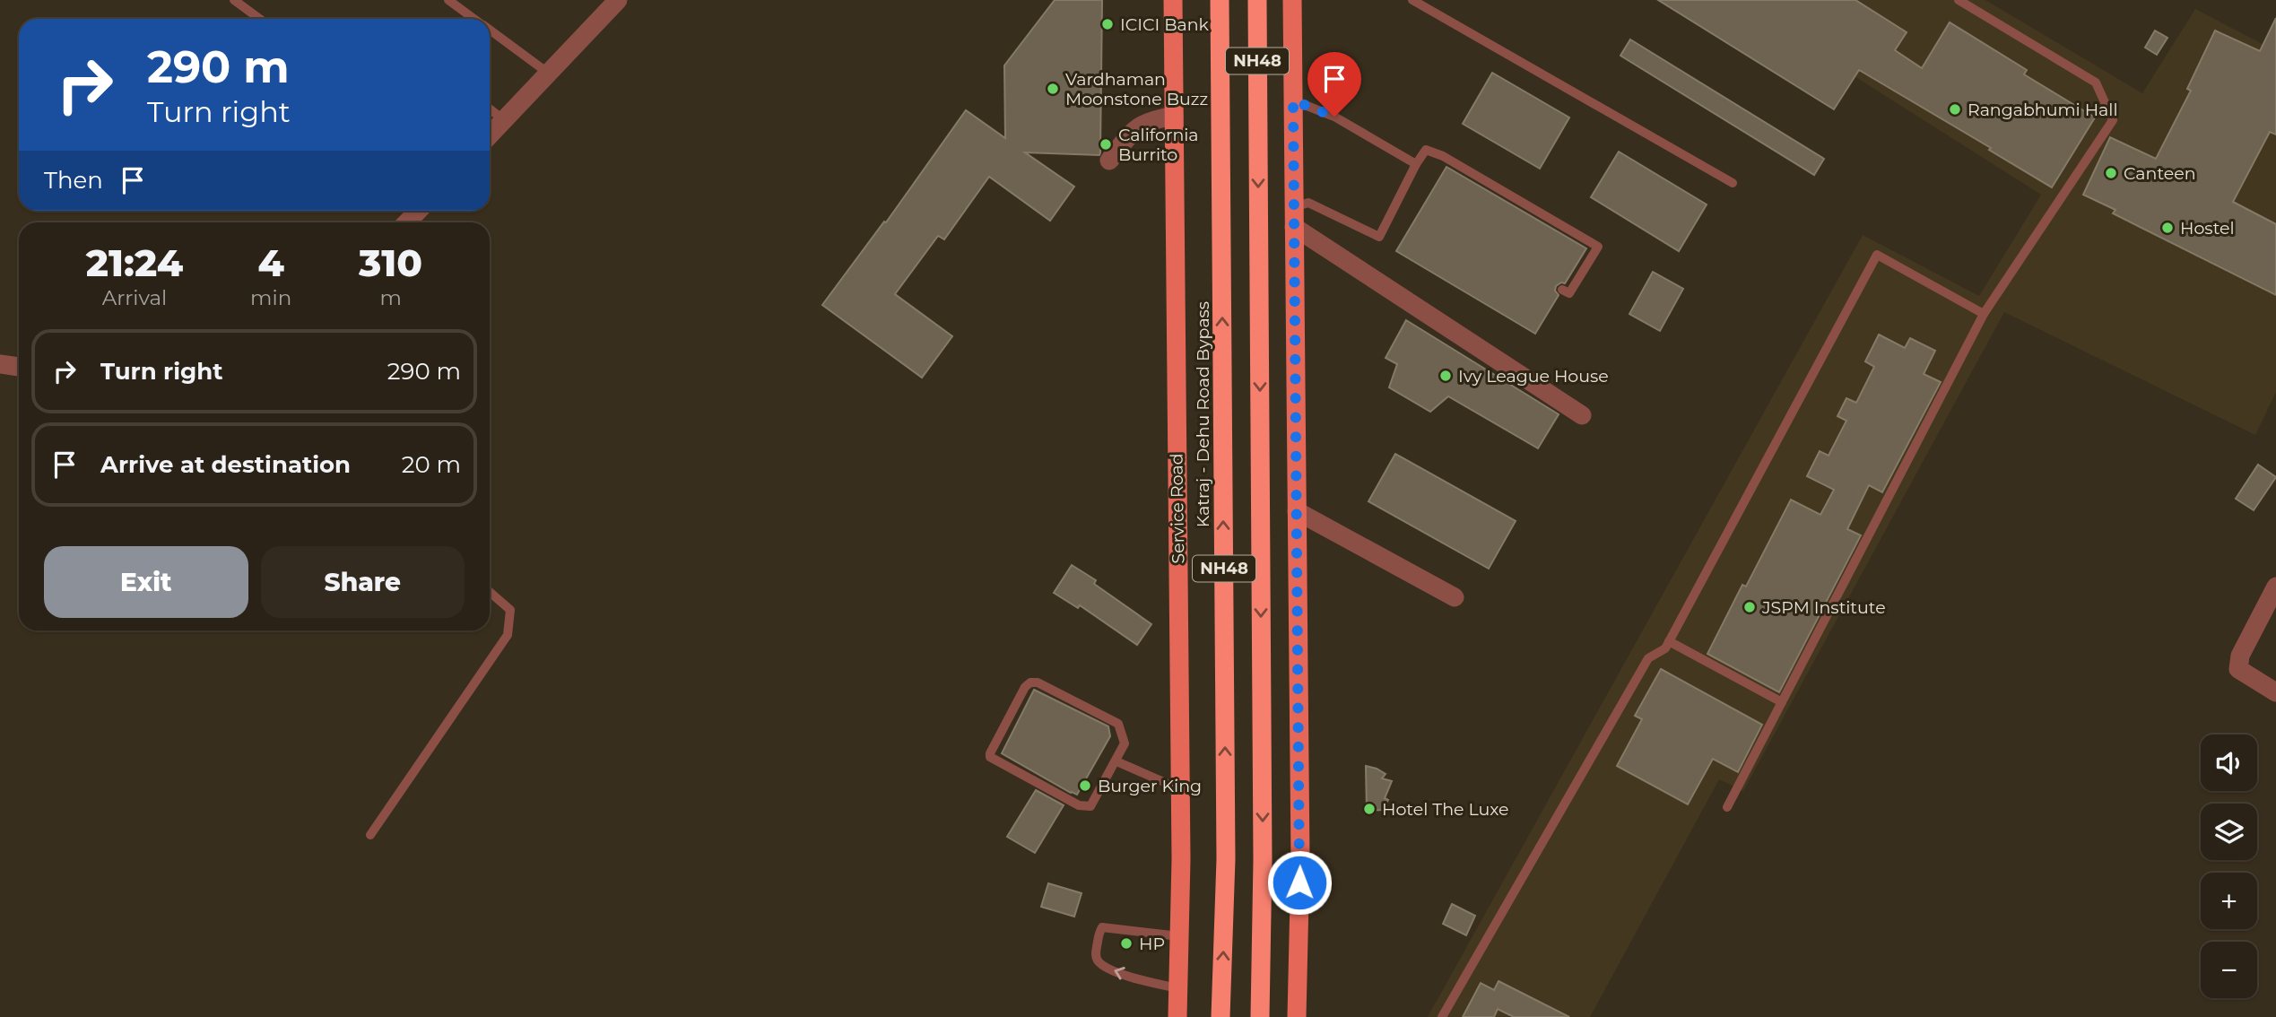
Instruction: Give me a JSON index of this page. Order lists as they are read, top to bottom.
{
  "streets": {
    "highway": ["NH48", "Katraj - Dehu Road Bypass"],
    "main road": ["Service Road"]
  },
  "places": [
    "ICICI Bank",
    "Vardhaman Moonstone Buzz",
    "Rangabhumi Hall",
    "California Burrito",
    "Canteen",
    "Hostel",
    "Ivy League House",
    "JSPM Institute",
    "Burger King",
    "Hotel The Luxe",
    "HP"
  ],
  "page": {
    "turn": ["290 m", "Turn right"],
    "then": "Then",
    "eta": [
      "21:24",
      "Arrival",
      "4",
      "min",
      "310",
      "m"
    ],
    "list": [
      {
        "name": "Turn right",
        "value": "290 m"
      },
      {
        "name": "Arrive at destination",
        "value": "20 m"
      }
    ],
    "buttons": ["Exit", "Share"],
    "map_buttons": ["+", "−"]
  }
}
